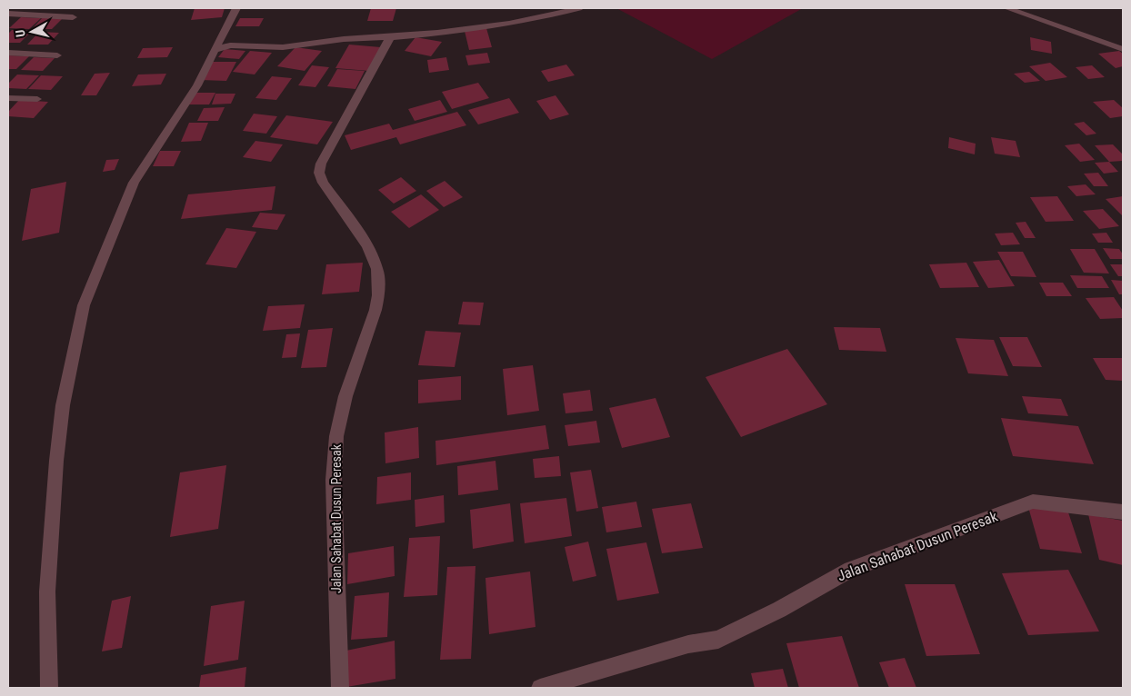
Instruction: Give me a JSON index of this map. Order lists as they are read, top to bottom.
{
  "streets": {
    "street": ["Jalan Sahabat Dusun Peresak"]
  },
  "north": "left"
}
